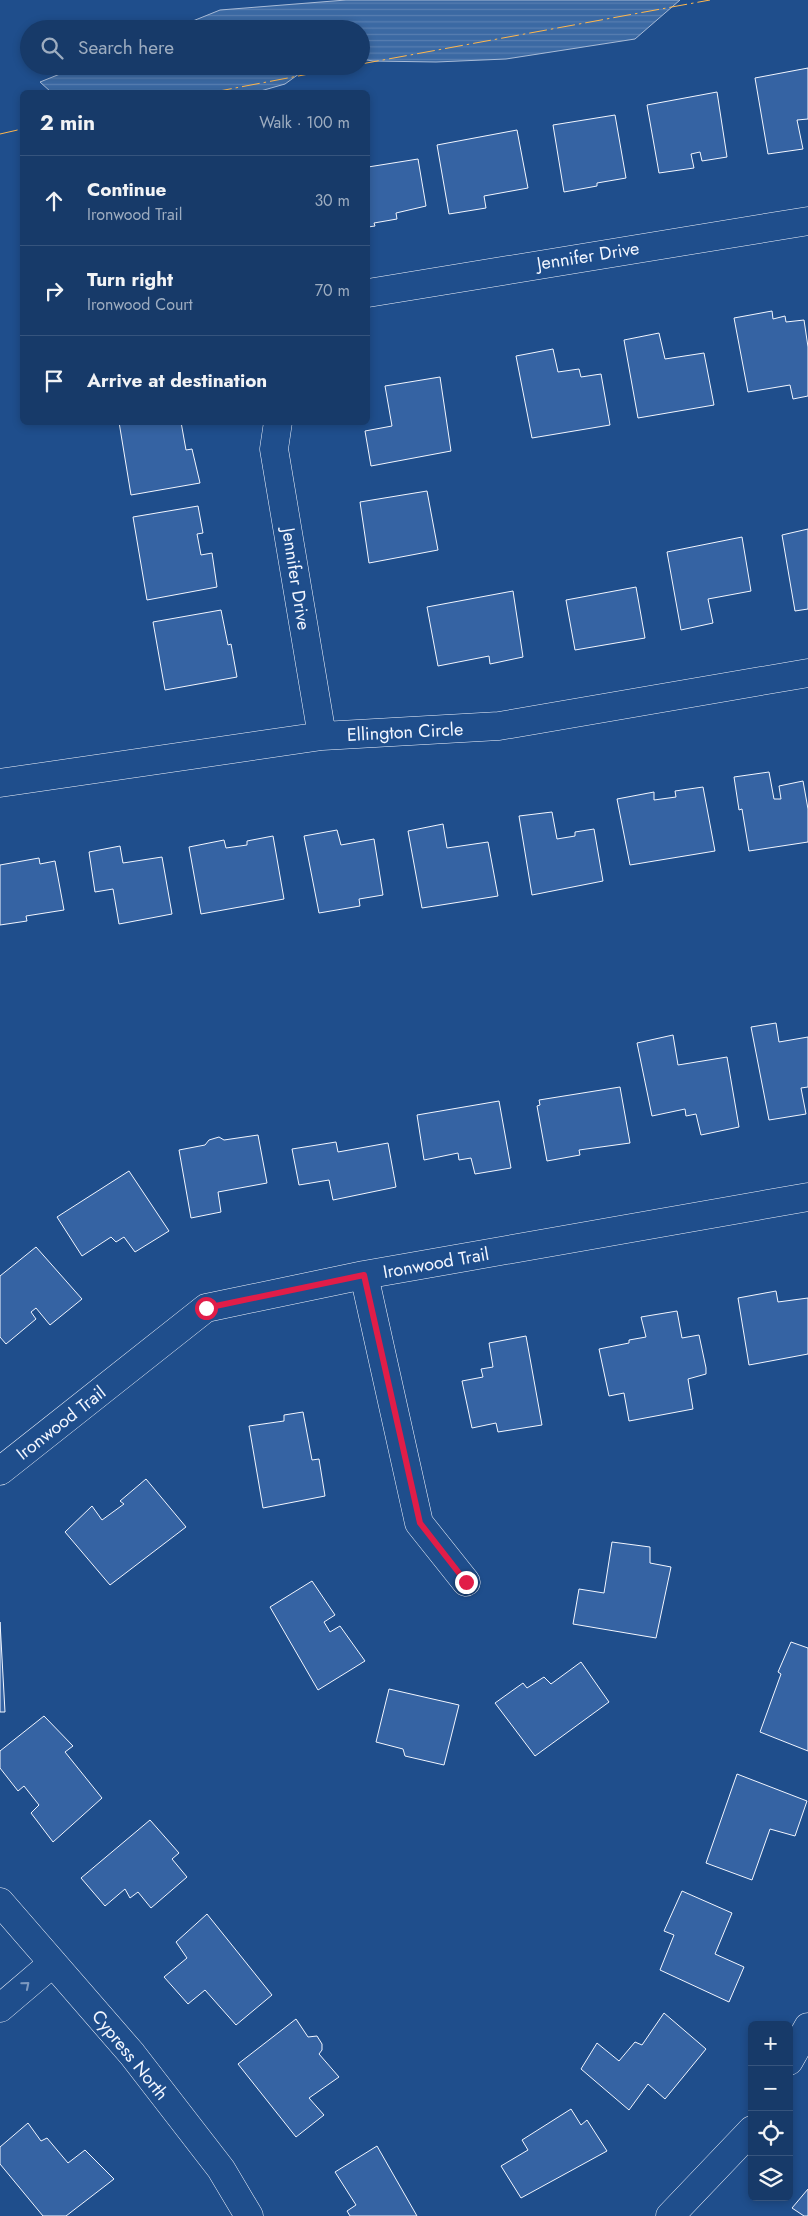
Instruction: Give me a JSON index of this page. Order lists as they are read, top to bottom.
{
  "streets": {
    "street": [
      "Jennifer Drive",
      "Ellington Circle",
      "Ironwood Trail",
      "Cypress North"
    ]
  },
  "crossings": [
    ["Jennifer Drive", "Ellington Circle"]
  ],
  "page": {
    "search": "Search here",
    "heading": ["2 min", "Walk · 100 m"],
    "list": [
      ["Continue", "Ironwood Trail", "30 m"],
      ["Turn right", "Ironwood Court", "70 m"],
      "Arrive at destination"
    ],
    "map_buttons": ["+", "−"]
  }
}
